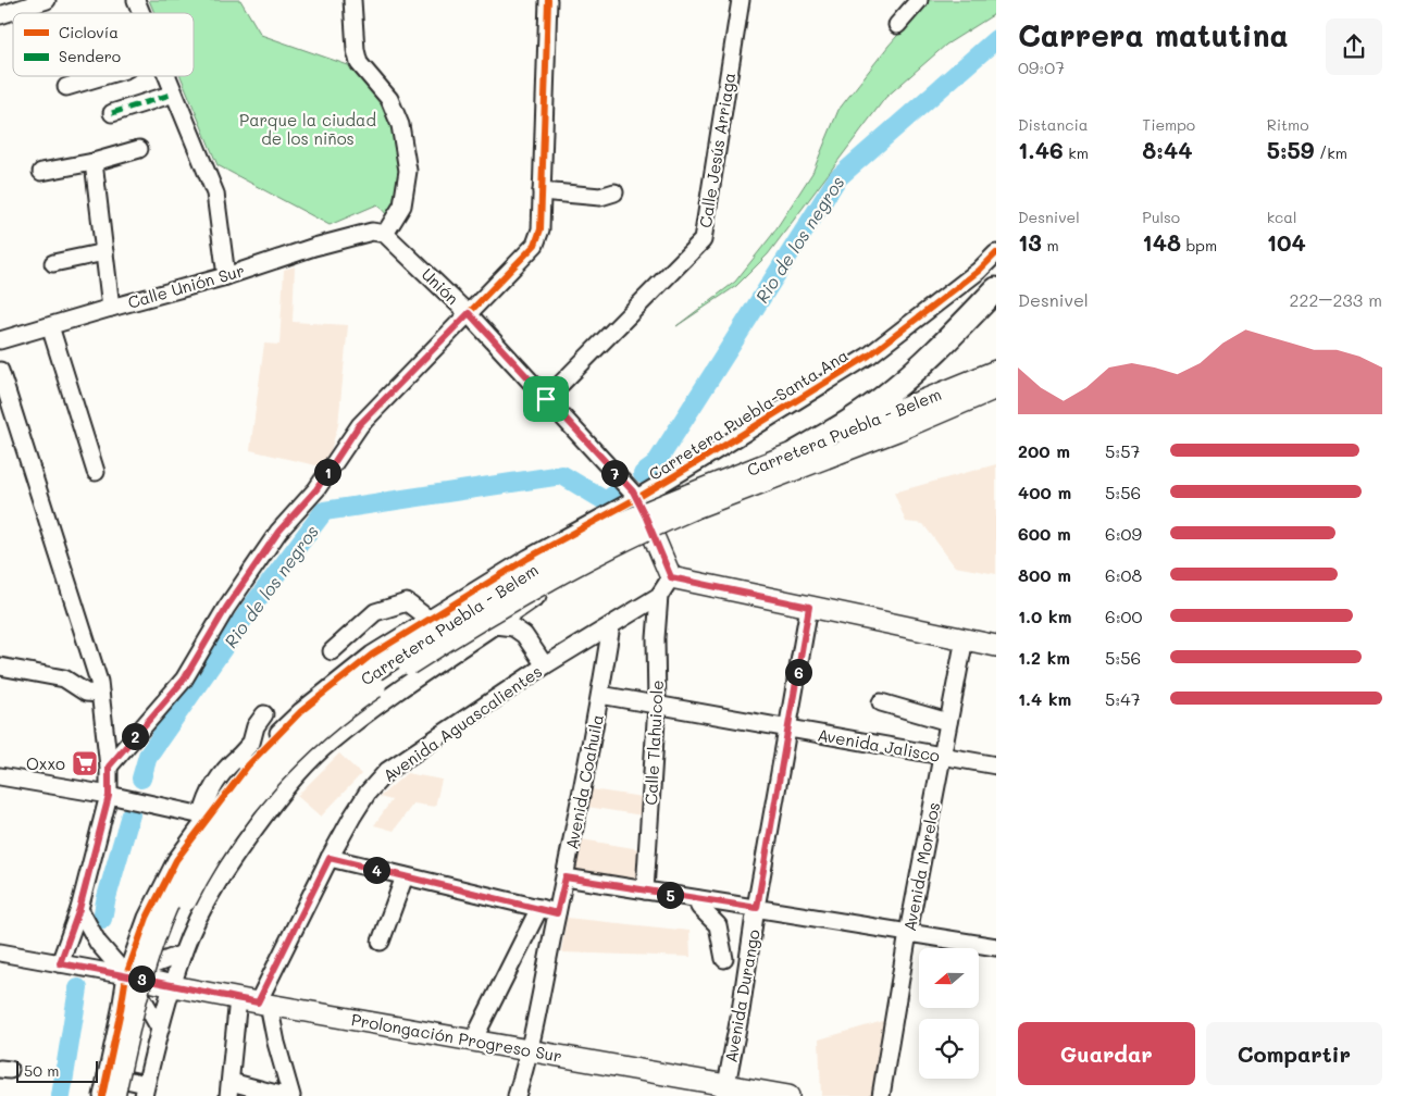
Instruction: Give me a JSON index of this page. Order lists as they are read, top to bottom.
{
  "streets": {
    "main road": ["Carretera Puebla - Belem", "Prolongación Progreso Sur"],
    "street": [
      "Calle Jesús Arriaga",
      "Calle Unión Sur",
      "Unión",
      "Carretera Puebla-Santa Ana",
      "Avenida Aguascalientes",
      "Calle Tlahuicole",
      "Avenida Jalisco",
      "Avenida Coahuila",
      "Avenida Morelos",
      "Avenida Durango"
    ]
  },
  "crossings": [
    ["Calle Jesús Arriaga", "Unión"],
    ["Calle Unión Sur", "Unión"],
    ["Unión", "Carretera Puebla-Santa Ana"],
    ["Carretera Puebla-Santa Ana", "Prolongación Progreso Sur"],
    ["Carretera Puebla - Belem", "Prolongación Progreso Sur"],
    ["Avenida Aguascalientes", "Calle Tlahuicole"],
    ["Avenida Aguascalientes", "Avenida Coahuila"],
    ["Avenida Aguascalientes", "Prolongación Progreso Sur"],
    ["Calle Tlahuicole", "Avenida Jalisco"],
    ["Avenida Jalisco", "Avenida Coahuila"],
    ["Avenida Jalisco", "Avenida Morelos"],
    ["Avenida Jalisco", "Avenida Durango"],
    ["Avenida Coahuila", "Prolongación Progreso Sur"],
    ["Avenida Durango", "Prolongación Progreso Sur"]
  ],
  "water": ["Rio de los negros"],
  "parks": ["Parque la ciudad de los niños"],
  "places": {
    "supermarket": ["Oxxo"]
  },
  "legend": ["Ciclovía", "Sendero"],
  "scale_bar": "50 m",
  "north": "left",
  "page": {
    "heading": ["Carrera matutina", "09:07"],
    "stats": [
      ["Distancia", "1.46 km"],
      ["Tiempo", "8:44"],
      ["Ritmo", "5:59 /km"],
      ["Desnivel", "13 m"],
      ["Pulso", "148 bpm"],
      ["kcal", "104"]
    ],
    "chart": ["Desnivel", "222–233 m"],
    "list": [
      {
        "name": "200 m",
        "note": "5:57"
      },
      {
        "name": "400 m",
        "note": "5:56"
      },
      {
        "name": "600 m",
        "note": "6:09"
      },
      {
        "name": "800 m",
        "note": "6:08"
      },
      {
        "name": "1.0 km",
        "note": "6:00"
      },
      {
        "name": "1.2 km",
        "note": "5:56"
      },
      {
        "name": "1.4 km",
        "note": "5:47"
      }
    ],
    "pins": [
      "1",
      "7",
      "6",
      "2",
      "4",
      "5",
      "3"
    ],
    "buttons": ["Guardar", "Compartir"],
    "scale": "50 m"
  }
}
